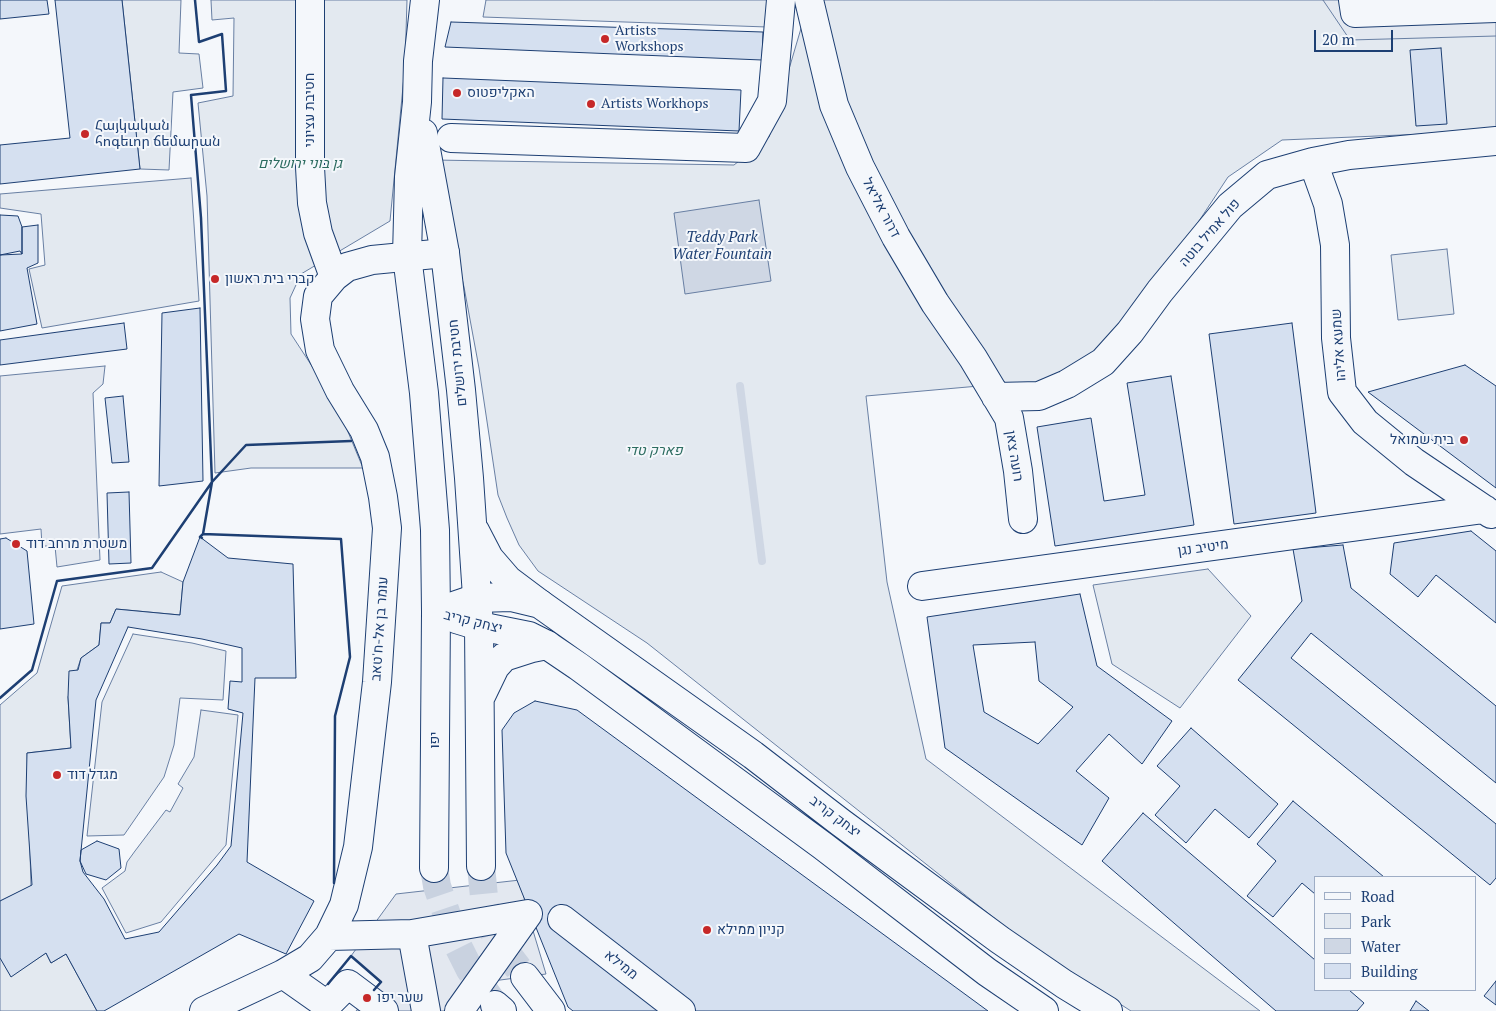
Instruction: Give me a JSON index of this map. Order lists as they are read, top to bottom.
{
  "streets": {
    "main road": [
      "חטיבת עציוני",
      "דרור אליאל",
      "פול אמיל בוטה",
      "שמעא אליהו",
      "חטיבת ירושלים",
      "רועה צאן",
      "מיטיב נגן",
      "יצחק קריב",
      "עומר בן אל-ח'טאב",
      "יפו",
      "ממילא"
    ]
  },
  "crossings": [
    ["חטיבת עציוני", "עומר בן אל-ח'טאב"],
    ["דרור אליאל", "פול אמיל בוטה"],
    ["דרור אליאל", "רועה צאן"],
    ["פול אמיל בוטה", "שמעא אליהו"],
    ["פול אמיל בוטה", "רועה צאן"],
    ["שמעא אליהו", "מיטיב נגן"],
    ["חטיבת ירושלים", "יצחק קריב"],
    ["חטיבת ירושלים", "יפו"],
    ["יצחק קריב", "יפו"]
  ],
  "water": ["Teddy Park Water Fountain"],
  "parks": ["גן בוני ירושלים", "פארק טדי"],
  "places": [
    "Artists Workshops",
    "האקליפטוס",
    "Artists Workhops",
    "Հայկական հոգեւոր ճեմարան",
    "קברי בית ראשון",
    "בית שמואל",
    "משטרת מרחב דוד",
    "מגדל דוד",
    "קניון ממילא",
    "שער יפו"
  ],
  "legend": [
    "Road",
    "Park",
    "Water",
    "Building"
  ],
  "scale_bar": "20 m"
}
